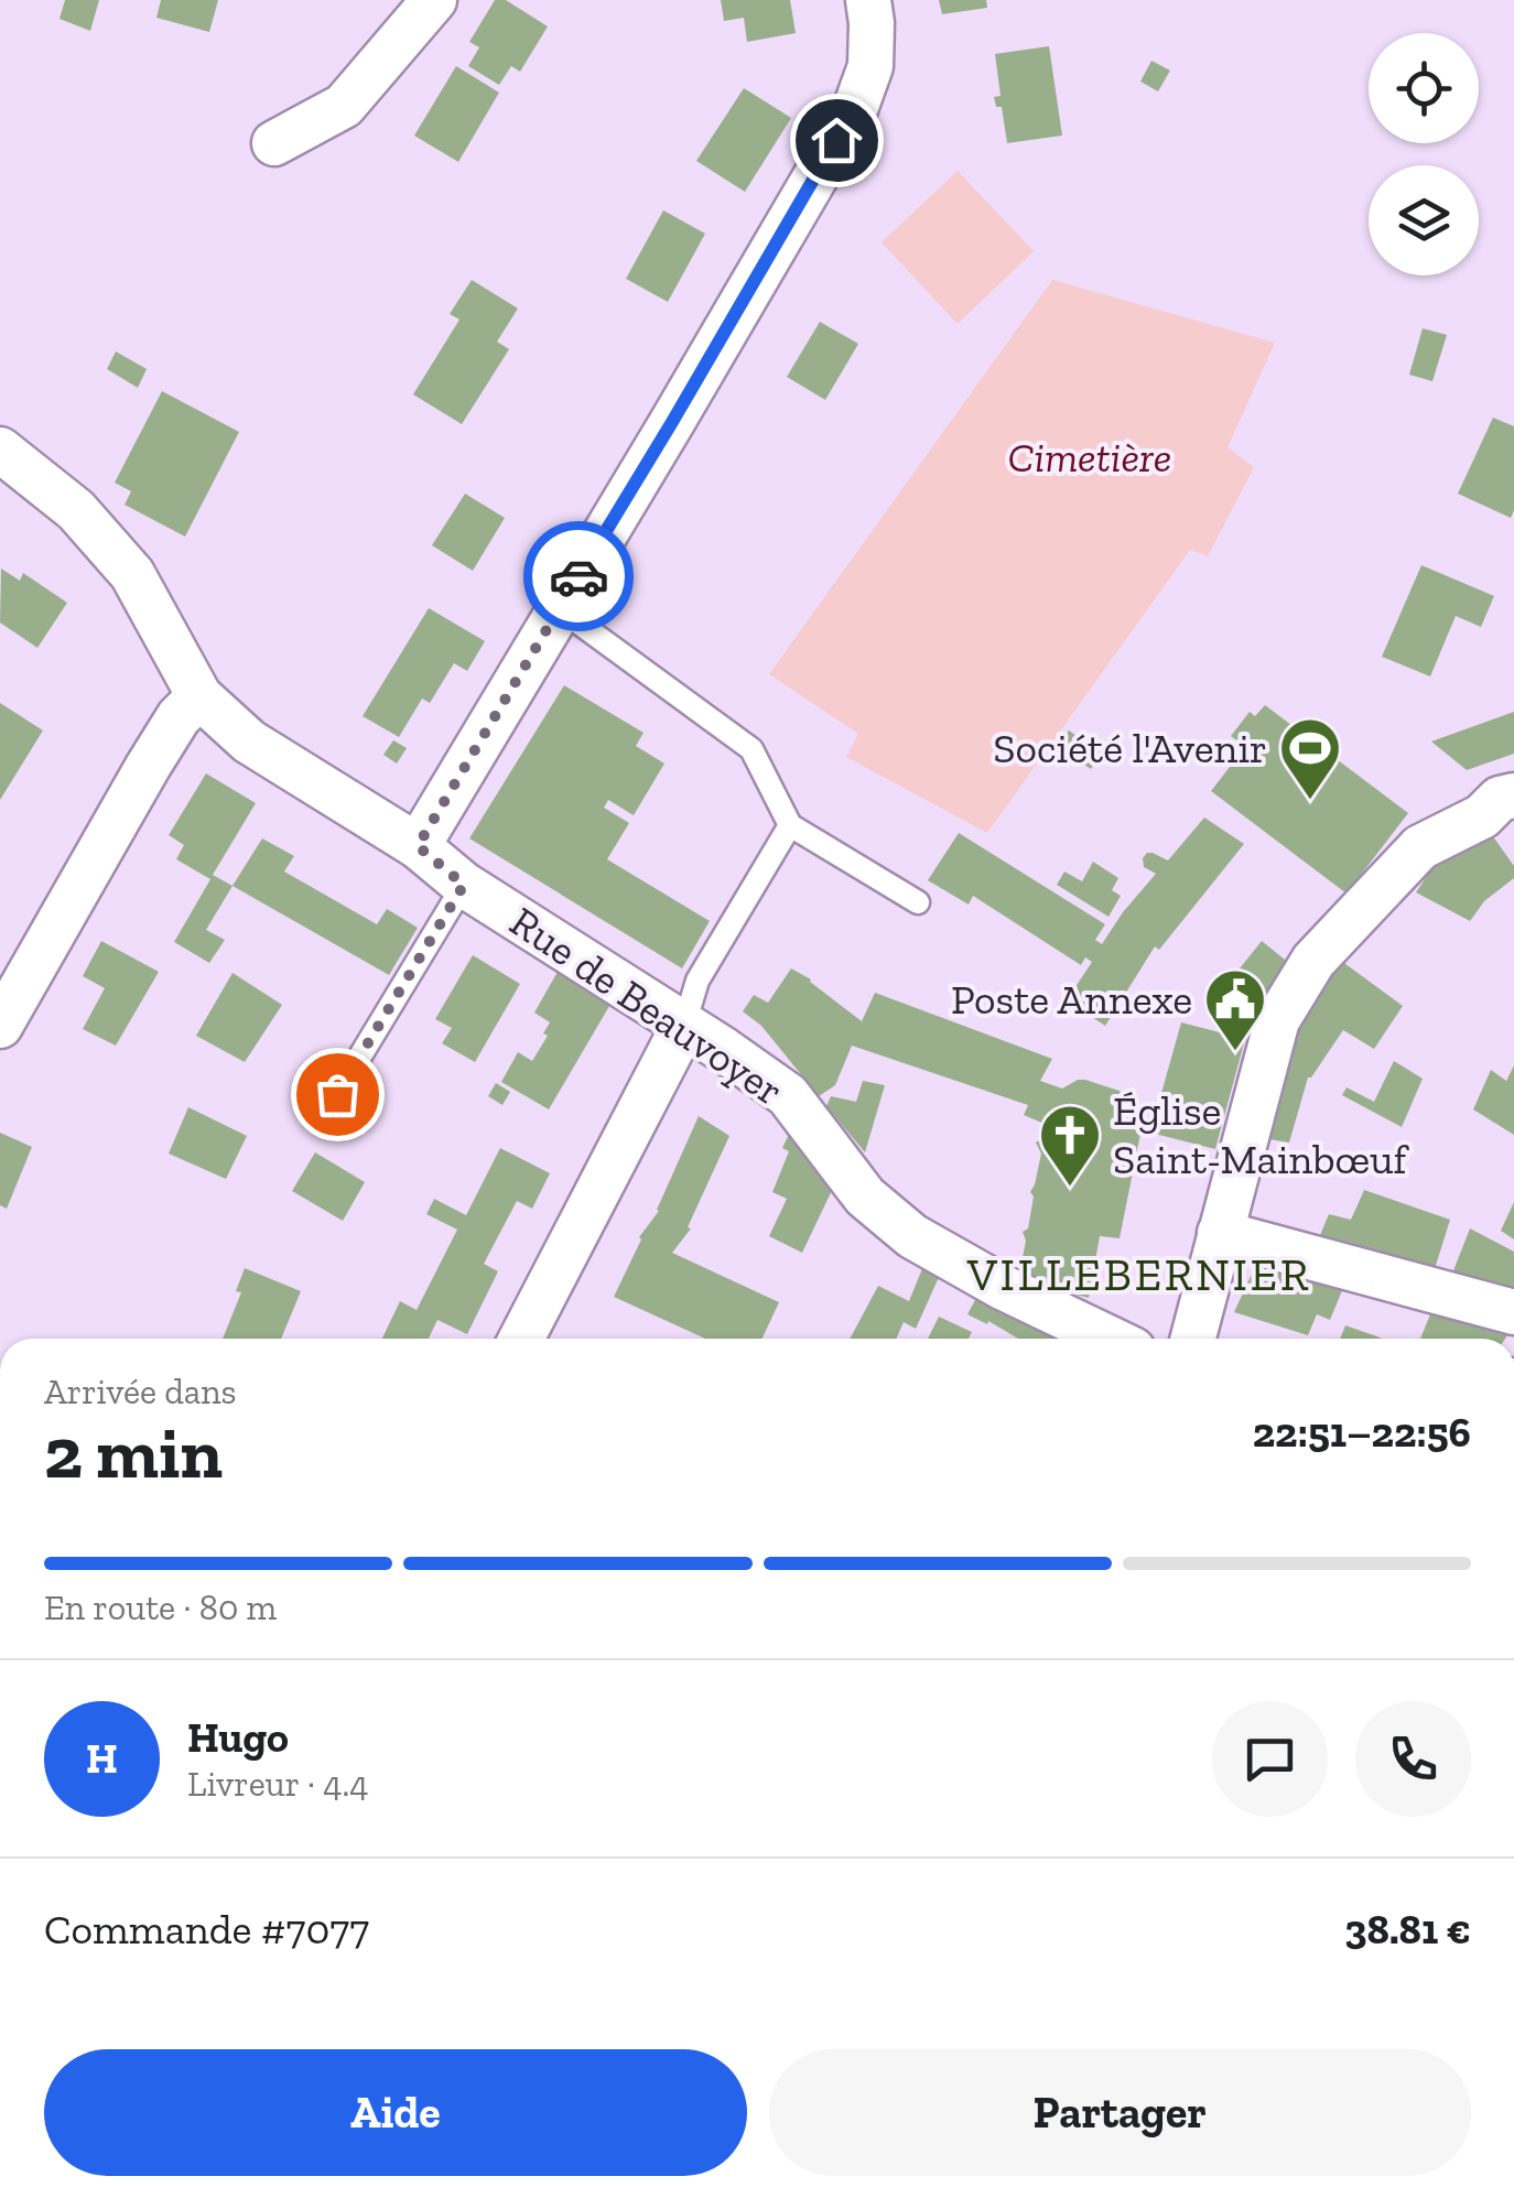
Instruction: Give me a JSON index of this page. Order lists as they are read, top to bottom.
{
  "streets": {
    "street": ["Rue de Beauvoyer"]
  },
  "districts": ["VILLEBERNIER"],
  "parks": ["Cimetière"],
  "places": {
    "sports": ["Société l'Avenir"],
    "public building": ["Poste Annexe"],
    "church": ["Église Saint-Mainbœuf"]
  },
  "page": {
    "heading": ["2 min", "Arrivée dans", "22:51–22:56"],
    "panel": [
      "Hugo",
      "Livreur · 4.4",
      "Commande #7077",
      "38.81 €"
    ],
    "bar": "En route · 80 m",
    "round": "H",
    "buttons": ["Aide", "Partager"]
  }
}
